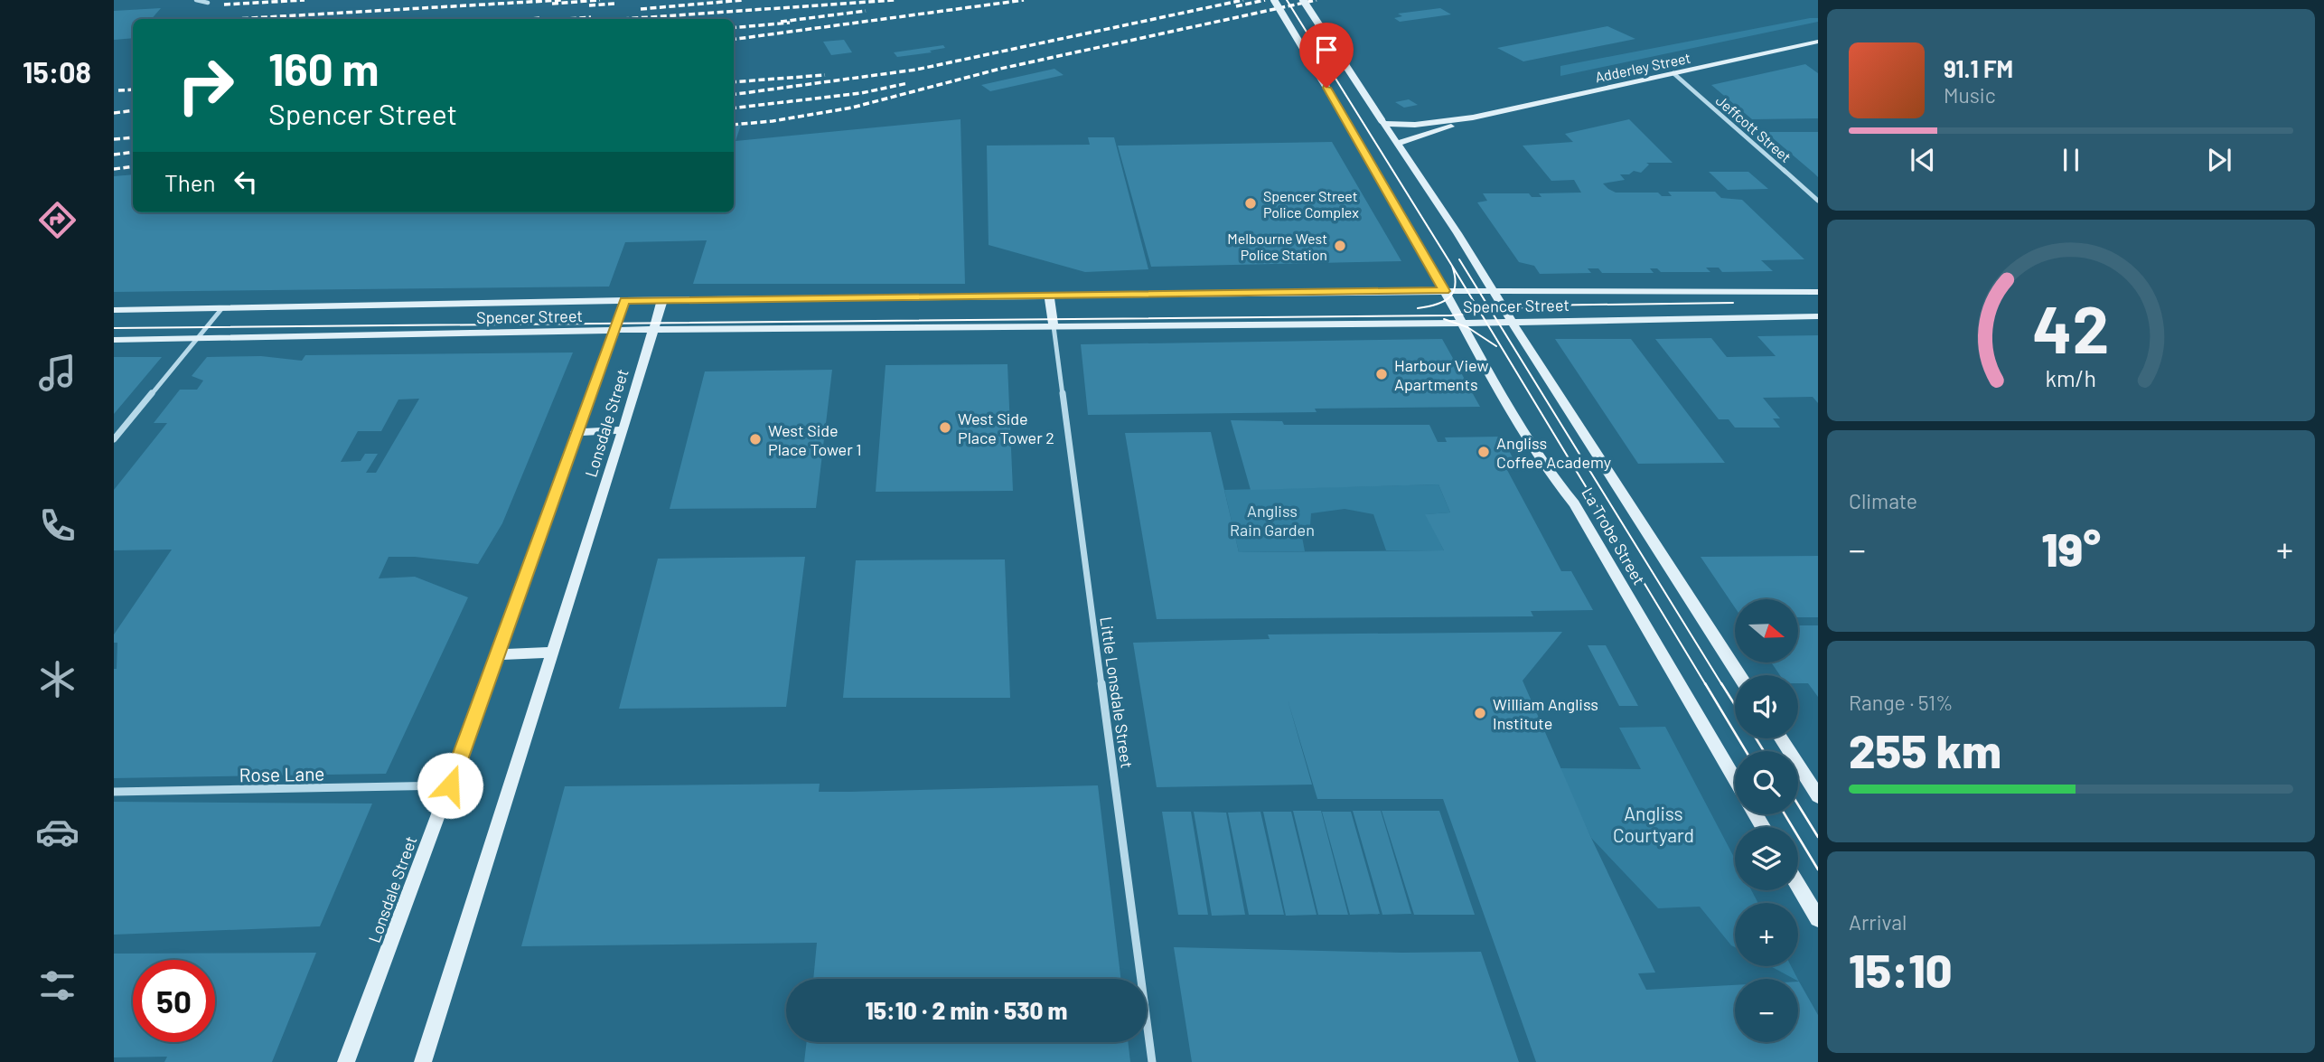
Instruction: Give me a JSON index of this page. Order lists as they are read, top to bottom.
{
  "streets": {
    "main road": [
      "Adderley Street",
      "Spencer Street",
      "Lonsdale Street",
      "La Trobe Street"
    ],
    "street": ["Jeffcott Street", "Little Lonsdale Street", "Rose Lane"]
  },
  "crossings": [
    ["Adderley Street", "Jeffcott Street"],
    ["Adderley Street", "La Trobe Street"],
    ["Spencer Street", "Lonsdale Street"],
    ["Spencer Street", "La Trobe Street"],
    ["Spencer Street", "Little Lonsdale Street"],
    ["Lonsdale Street", "Rose Lane"]
  ],
  "parks": ["Angliss Rain Garden", "Angliss Courtyard"],
  "places": [
    "Spencer Street Police Complex",
    "Melbourne West Police Station",
    "Harbour View Apartments",
    "West Side Place Tower 2",
    "West Side Place Tower 1",
    "Angliss Coffee Academy",
    "William Angliss Institute"
  ],
  "north": "right",
  "page": {
    "tabs": "15:08",
    "turn": ["160 m", "Spencer Street"],
    "song": ["91.1 FM", "Music"],
    "then": "Then",
    "tile": [
      "Climate",
      ["Range · 51%", "255 km"],
      ["Arrival", "15:10"]
    ],
    "heat": ["−", "19°", "+"],
    "map_buttons": ["+", "−"],
    "limit": "50",
    "trip": "15:10 · 2 min · 530 m",
    "gauge": ["42", "km/h"]
  }
}
